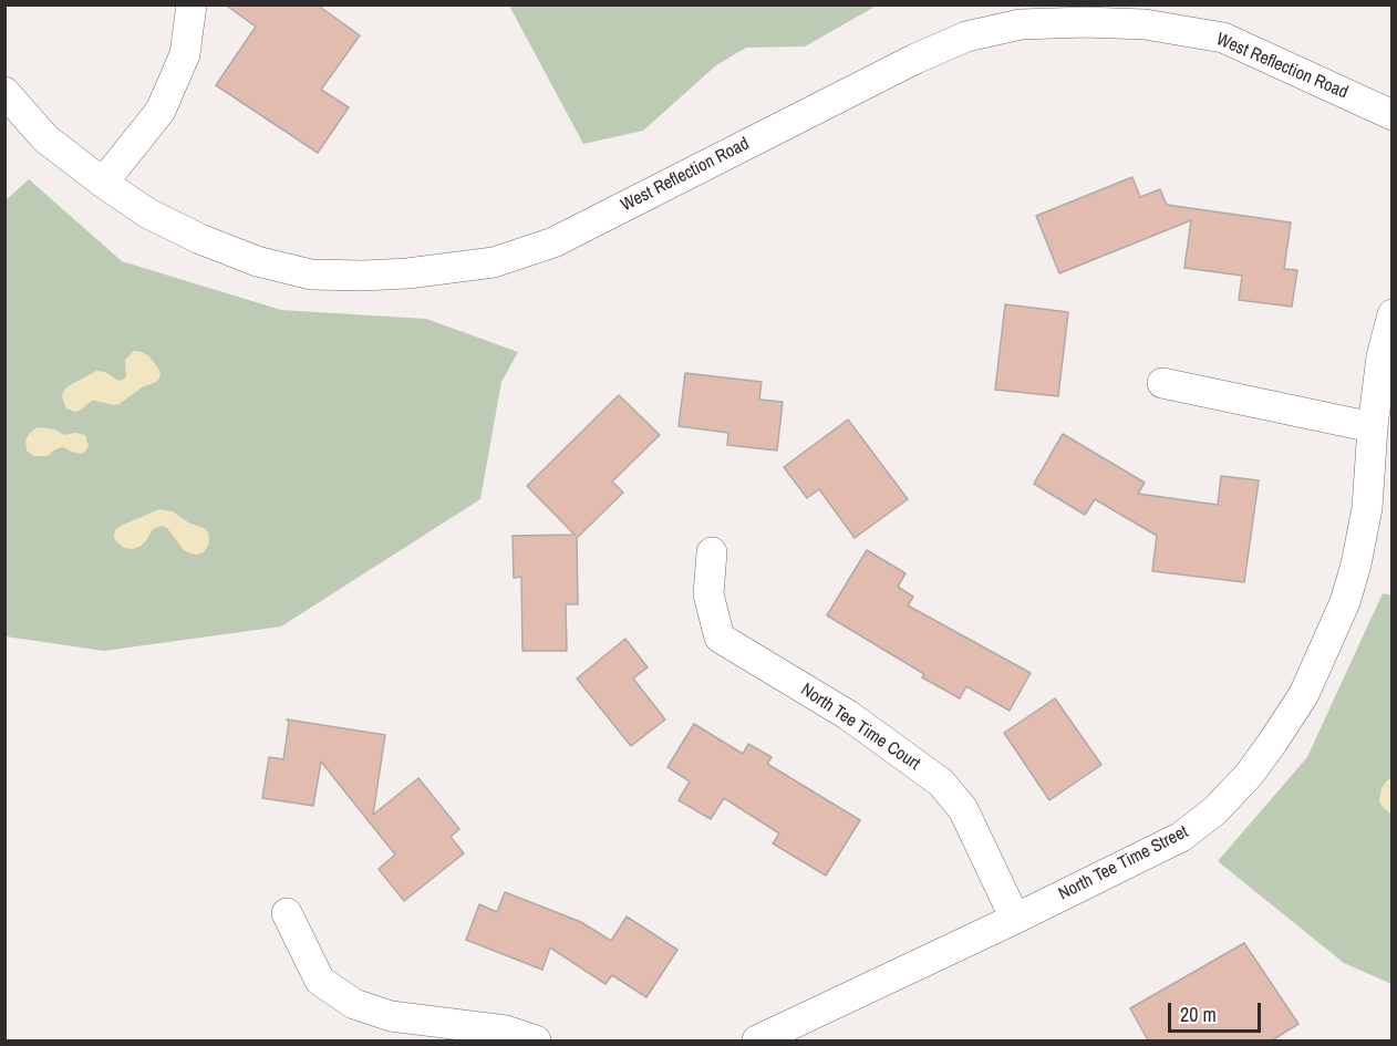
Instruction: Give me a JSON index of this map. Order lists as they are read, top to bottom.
{
  "streets": {
    "street": ["West Reflection Road", "North Tee Time Court", "North Tee Time Street"]
  },
  "crossings": [
    ["North Tee Time Court", "North Tee Time Street"]
  ],
  "scale_bar": "20 m"
}
